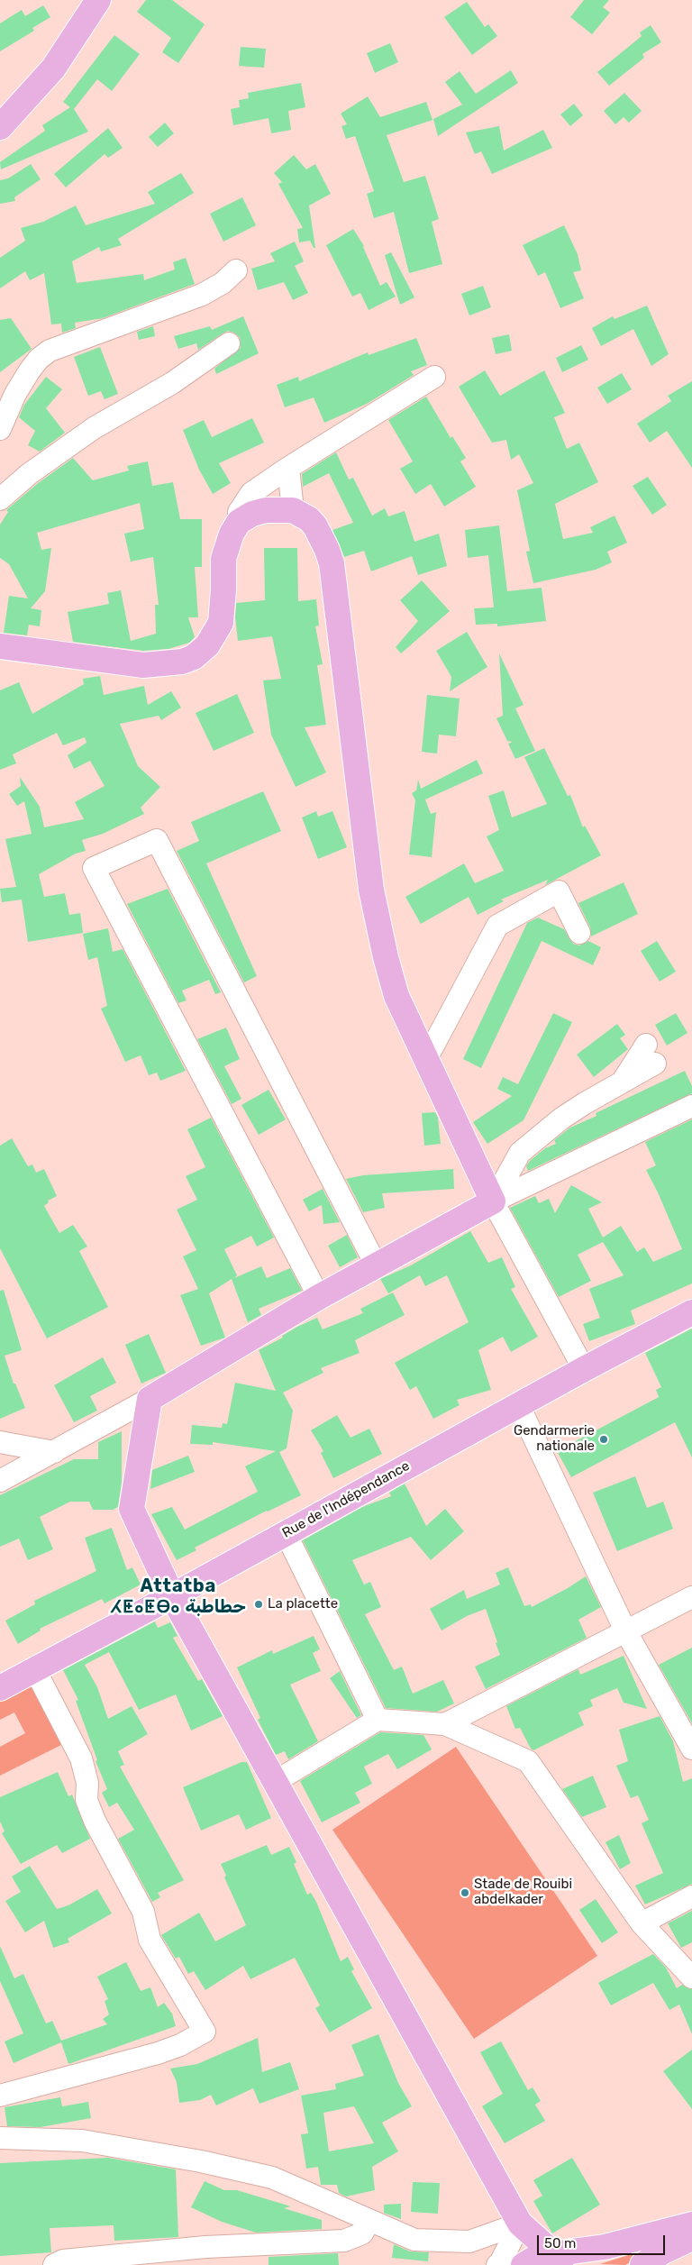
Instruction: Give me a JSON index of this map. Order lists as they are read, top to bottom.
{
  "streets": {
    "main road": ["Rue de l'Indépendance"]
  },
  "districts": ["Attatba ⵃⵟⴰⵟⴱⴰ حطاطبة"],
  "places": ["Gendarmerie nationale", "La placette", "Stade de Rouibi abdelkader"],
  "scale_bar": "50 m"
}
